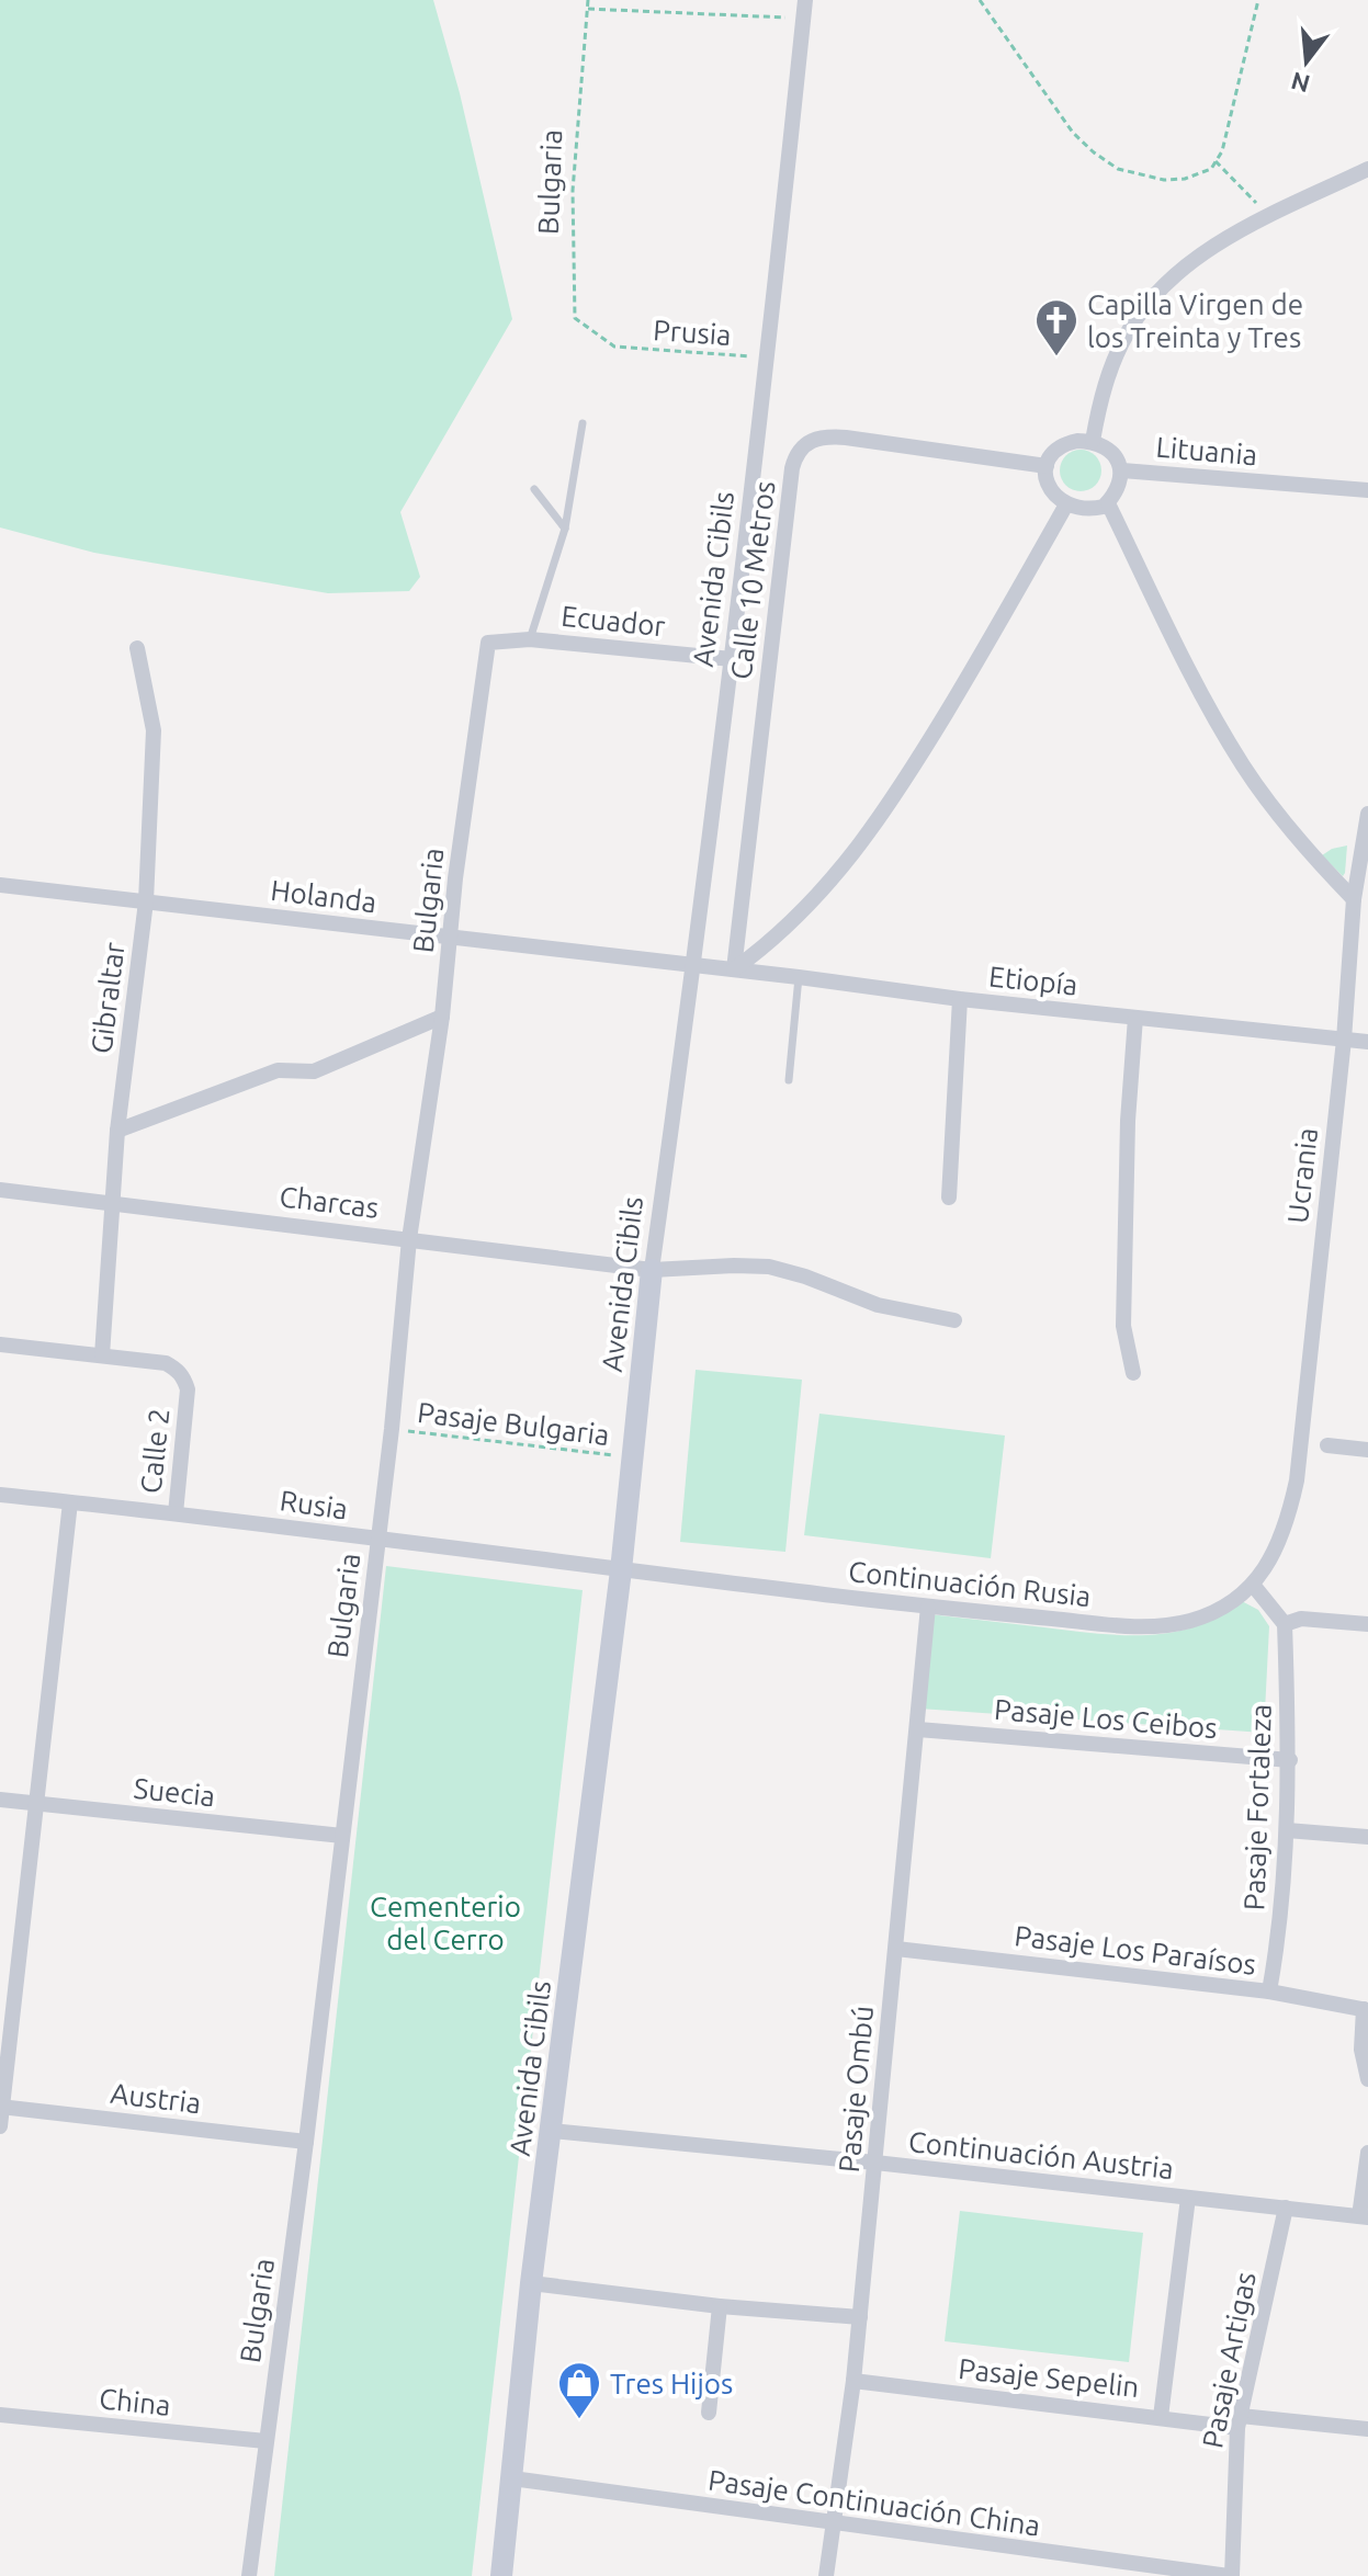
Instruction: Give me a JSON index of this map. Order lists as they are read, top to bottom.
{
  "streets": {
    "street": [
      "Bulgaria",
      "Lituania",
      "Avenida Cibils",
      "Calle 10 Metros",
      "Ecuador",
      "Holanda",
      "Etiopía",
      "Gibraltar",
      "Ucrania",
      "Charcas",
      "Calle 2",
      "Rusia",
      "Continuación Rusia",
      "Pasaje Los Ceibos",
      "Suecia",
      "Pasaje Fortaleza",
      "Pasaje Los Paraísos",
      "Pasaje Ombú",
      "Austria",
      "Continuación Austria",
      "Pasaje Artigas",
      "Pasaje Sepelin",
      "China",
      "Pasaje Continuación China"
    ],
    "path": ["Prusia", "Pasaje Bulgaria"]
  },
  "crossings": [
    ["Bulgaria", "Prusia"],
    ["Bulgaria", "Ecuador"],
    ["Bulgaria", "Holanda"],
    ["Bulgaria", "Charcas"],
    ["Bulgaria", "Pasaje Bulgaria"],
    ["Bulgaria", "Rusia"],
    ["Bulgaria", "Suecia"],
    ["Bulgaria", "Austria"],
    ["Bulgaria", "China"],
    ["Prusia", "Avenida Cibils"],
    ["Lituania", "Calle 10 Metros"],
    ["Avenida Cibils", "Ecuador"],
    ["Avenida Cibils", "Holanda"],
    ["Avenida Cibils", "Etiopía"],
    ["Avenida Cibils", "Charcas"],
    ["Avenida Cibils", "Pasaje Bulgaria"],
    ["Avenida Cibils", "Rusia"],
    ["Avenida Cibils", "Continuación Rusia"],
    ["Avenida Cibils", "Continuación Austria"],
    ["Avenida Cibils", "Pasaje Continuación China"],
    ["Calle 10 Metros", "Etiopía"],
    ["Holanda", "Etiopía"],
    ["Holanda", "Gibraltar"],
    ["Etiopía", "Ucrania"],
    ["Gibraltar", "Charcas"],
    ["Gibraltar", "Calle 2"],
    ["Ucrania", "Continuación Rusia"],
    ["Calle 2", "Rusia"],
    ["Rusia", "Continuación Rusia"],
    ["Continuación Rusia", "Pasaje Ombú"],
    ["Pasaje Los Ceibos", "Pasaje Fortaleza"],
    ["Pasaje Los Ceibos", "Pasaje Ombú"],
    ["Pasaje Fortaleza", "Pasaje Los Paraísos"],
    ["Pasaje Los Paraísos", "Pasaje Ombú"],
    ["Pasaje Ombú", "Continuación Austria"],
    ["Pasaje Ombú", "Pasaje Sepelin"],
    ["Pasaje Ombú", "Pasaje Continuación China"],
    ["Continuación Austria", "Pasaje Artigas"],
    ["Pasaje Artigas", "Pasaje Sepelin"],
    ["Pasaje Artigas", "Pasaje Continuación China"]
  ],
  "parks": ["Cementerio del Cerro"],
  "places": {
    "church": ["Capilla Virgen de los Treinta y Tres"],
    "shop": ["Tres Hijos"]
  },
  "north": "bottom"
}
